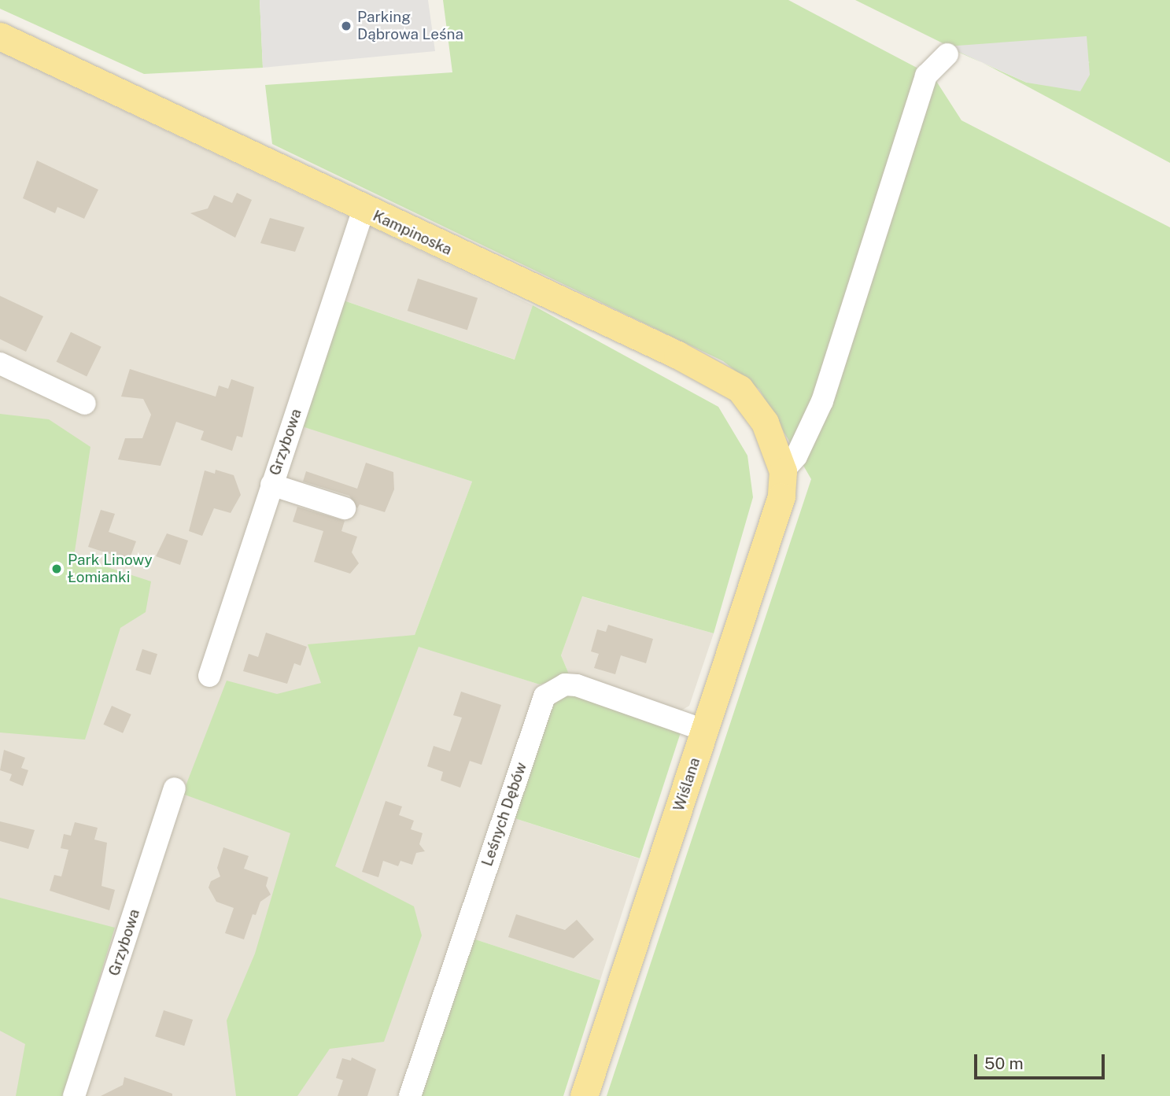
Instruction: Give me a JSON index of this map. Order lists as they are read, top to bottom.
{
  "streets": {
    "main road": ["Kampinoska", "Wiślana"],
    "street": ["Grzybowa", "Leśnych Dębów"]
  },
  "crossings": [
    ["Kampinoska", "Grzybowa"],
    ["Kampinoska", "Wiślana"],
    ["Wiślana", "Leśnych Dębów"]
  ],
  "places": ["Parking Dąbrowa Leśna", "Park Linowy Łomianki"],
  "scale_bar": "50 m"
}
